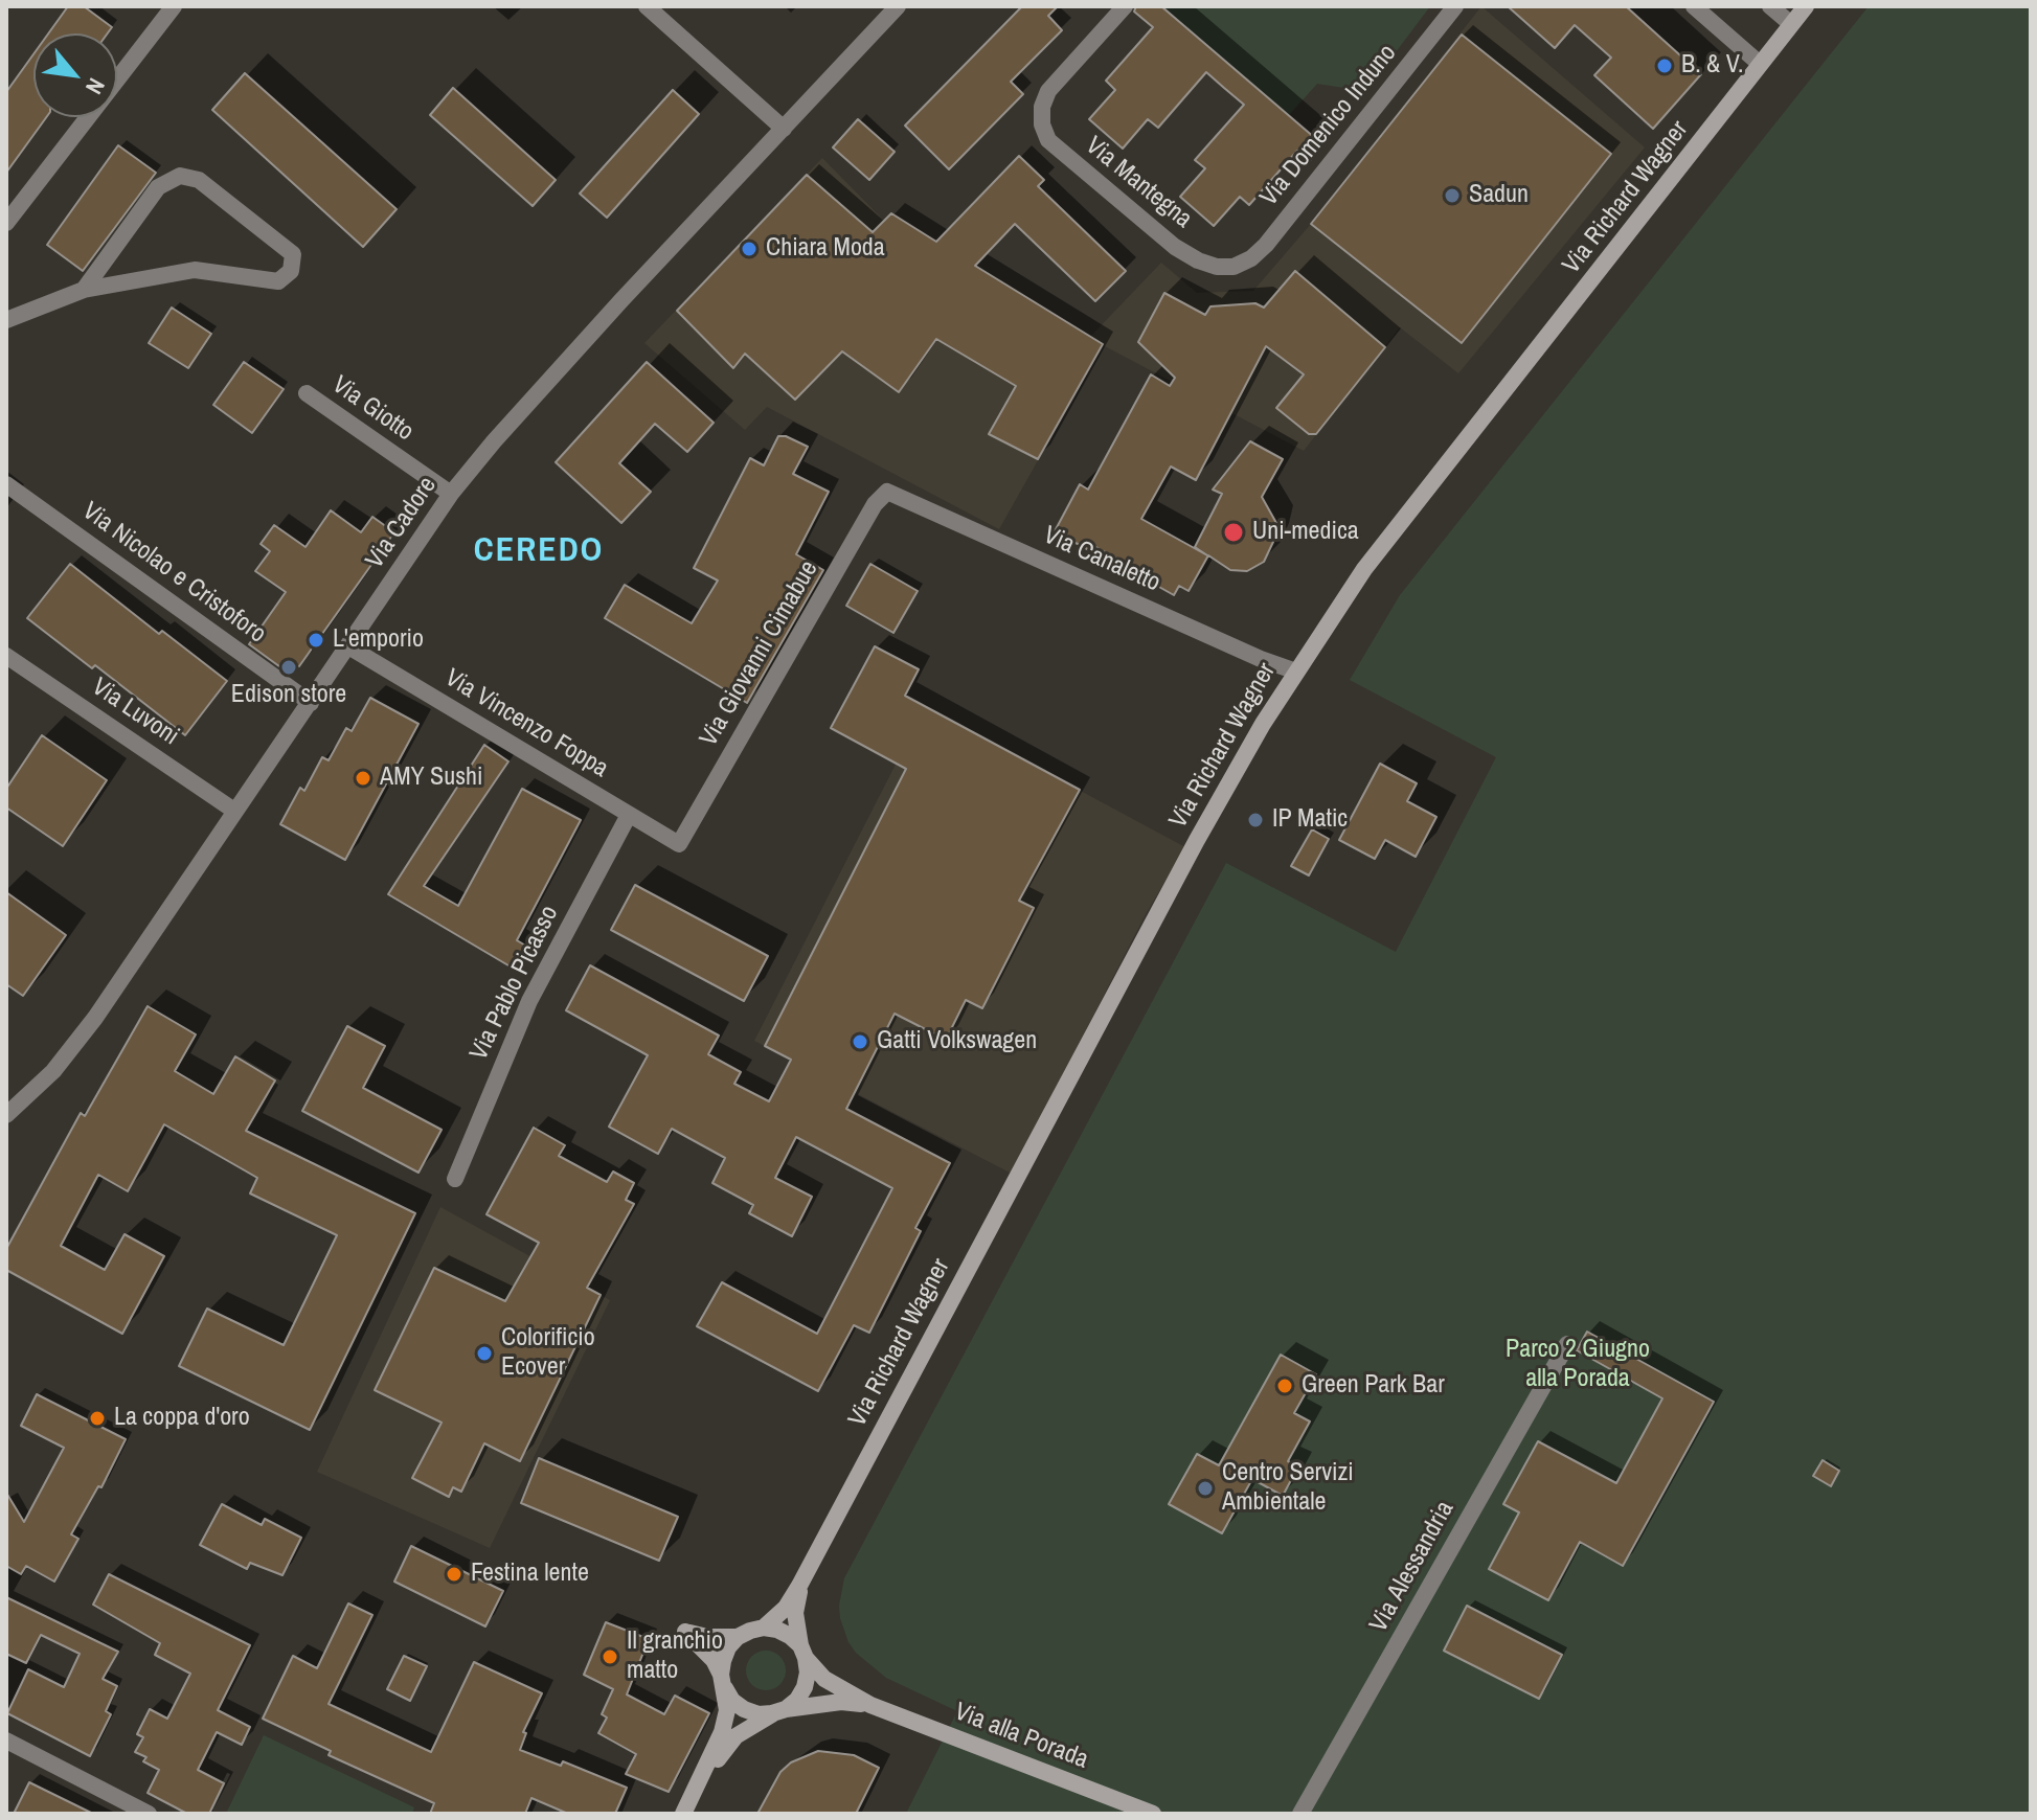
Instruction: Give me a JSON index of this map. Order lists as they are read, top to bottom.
{
  "streets": {
    "street": [
      "Via Domenico Induno",
      "Via Mantegna",
      "Via Richard Wagner",
      "Via Giotto",
      "Via Cadore",
      "Via Canaletto",
      "Via Nicolao e Cristoforo",
      "Via Giovanni Cimabue",
      "Via Luvoni",
      "Via Vincenzo Foppa",
      "Via Pablo Picasso",
      "Via Alessandria",
      "Via alla Porada"
    ]
  },
  "crossings": [
    ["Via Domenico Induno", "Via Mantegna"],
    ["Via Richard Wagner", "Via Canaletto"],
    ["Via Richard Wagner", "Via alla Porada"],
    ["Via Giotto", "Via Cadore"],
    ["Via Cadore", "Via Nicolao e Cristoforo"],
    ["Via Cadore", "Via Luvoni"],
    ["Via Cadore", "Via Vincenzo Foppa"],
    ["Via Canaletto", "Via Giovanni Cimabue"],
    ["Via Giovanni Cimabue", "Via Vincenzo Foppa"],
    ["Via Vincenzo Foppa", "Via Pablo Picasso"]
  ],
  "districts": ["CEREDO"],
  "parks": ["Parco 2 Giugno alla Porada"],
  "places": [
    "B. & V.",
    "Sadun",
    "Chiara Moda",
    "Uni-medica",
    "L'emporio",
    "Edison store",
    "AMY Sushi",
    "IP Matic",
    "Gatti Volkswagen",
    "Colorificio Ecover",
    "Green Park Bar",
    "La coppa d'oro",
    "Centro Servizi Ambientale",
    "Festina lente",
    "Il granchio matto"
  ],
  "north": "bottom right"
}
